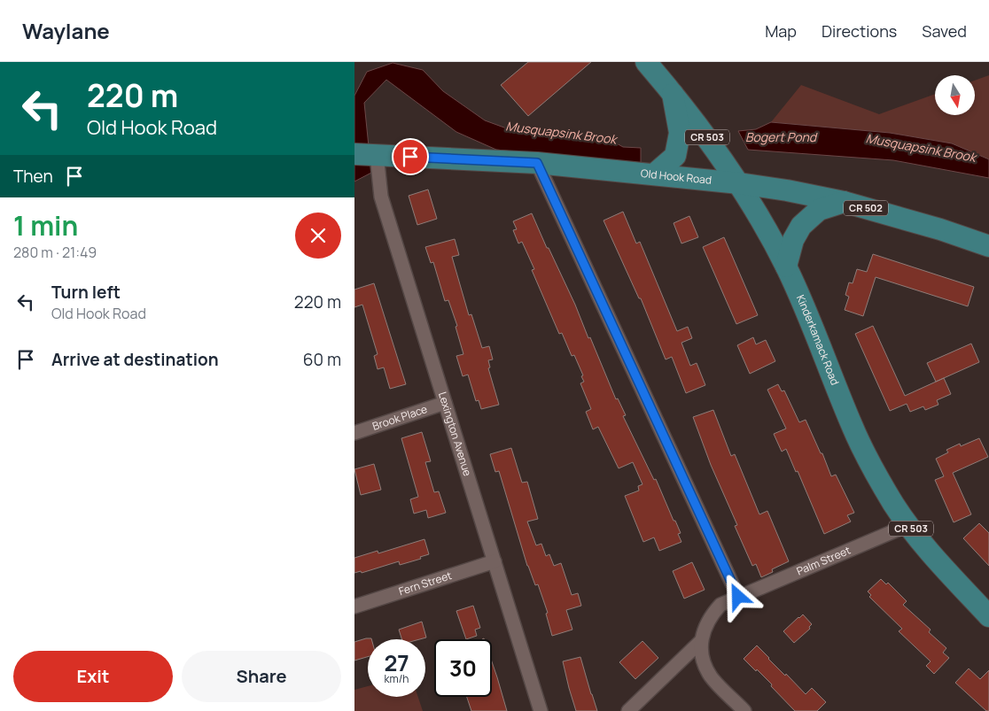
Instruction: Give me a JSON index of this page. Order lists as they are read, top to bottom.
{
  "streets": {
    "main road": [
      "CR 503",
      "Old Hook Road",
      "CR 502",
      "Kinderkamack Road"
    ],
    "street": [
      "Brook Place",
      "Lexington Avenue",
      "Palm Street",
      "Fern Street"
    ]
  },
  "crossings": [
    ["Old Hook Road", "Kinderkamack Road"],
    ["Old Hook Road", "Lexington Avenue"],
    ["Kinderkamack Road", "Palm Street"],
    ["Brook Place", "Lexington Avenue"],
    ["Lexington Avenue", "Fern Street"]
  ],
  "water": ["Musquapsink Brook", "Bogert Pond"],
  "north": "bottom",
  "page": {
    "header": "Waylane",
    "nav": ["Map", "Directions", "Saved"],
    "turn": ["220 m", "Old Hook Road"],
    "then": "Then",
    "heading": ["1 min", "280 m · 21:49"],
    "list": [
      {
        "name": "Turn left",
        "note": "Old Hook Road",
        "value": "220 m"
      },
      {
        "name": "Arrive at destination",
        "value": "60 m"
      }
    ],
    "speed": "27 km/h",
    "limit": "30",
    "buttons": ["Exit", "Share"]
  }
}
